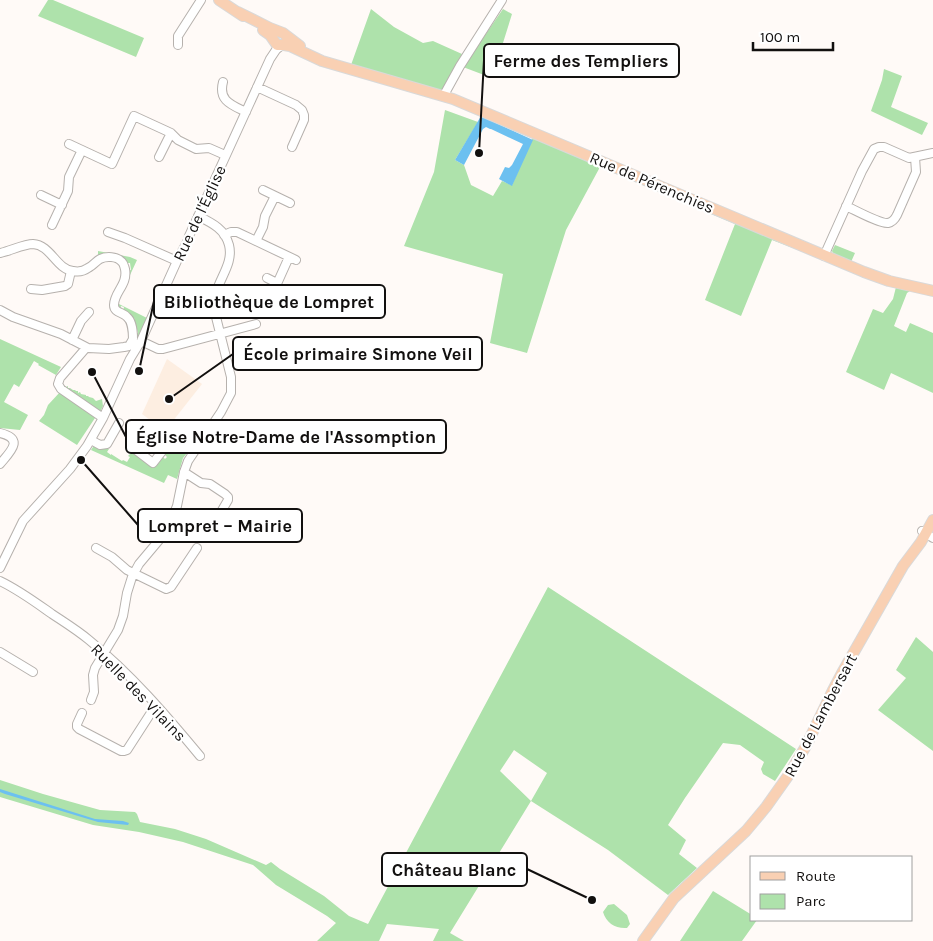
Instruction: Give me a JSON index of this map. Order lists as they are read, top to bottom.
{
  "streets": {
    "main road": ["Rue de Pérenchies", "Rue de Lambersart"],
    "street": ["Rue de l'Église", "Ruelle des Vilains"]
  },
  "crossings": [
    ["Rue de Pérenchies", "Rue de l'Église"]
  ],
  "places": [
    "Ferme des Templiers",
    "Bibliothèque de Lompret",
    "Église Notre-Dame de l'Assomption",
    "École primaire Simone Veil",
    "Lompret – Mairie",
    "Château Blanc"
  ],
  "legend": ["Route", "Parc"],
  "scale_bar": "100 m"
}
